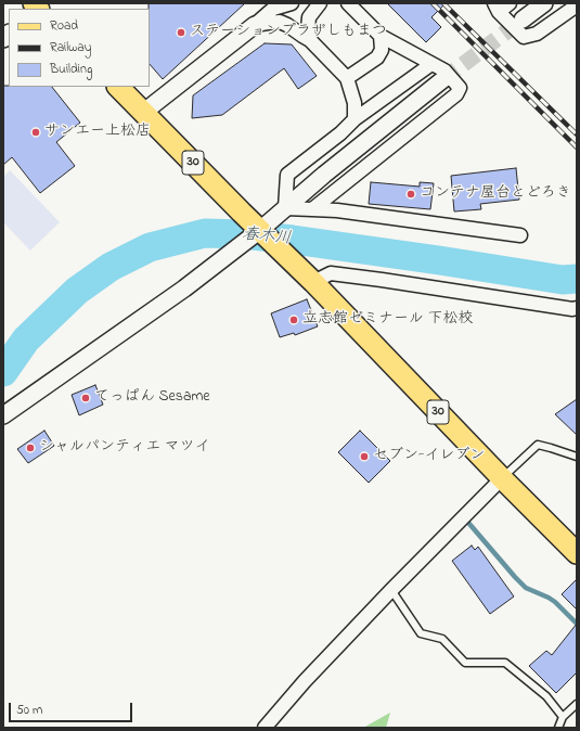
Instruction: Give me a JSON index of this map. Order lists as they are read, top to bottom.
{
  "streets": {
    "main road": ["30"]
  },
  "water": ["春木川"],
  "places": [
    "ステーションプラザしもまつ",
    "サンエー上松店",
    "コンテナ屋台とどろき",
    "立志館ゼミナール 下松校",
    "てっぱん Sesame",
    "シャルパンティエ マツイ",
    "セブン-イレブン"
  ],
  "legend": ["Road", "Railway", "Building"],
  "scale_bar": "50 m"
}
